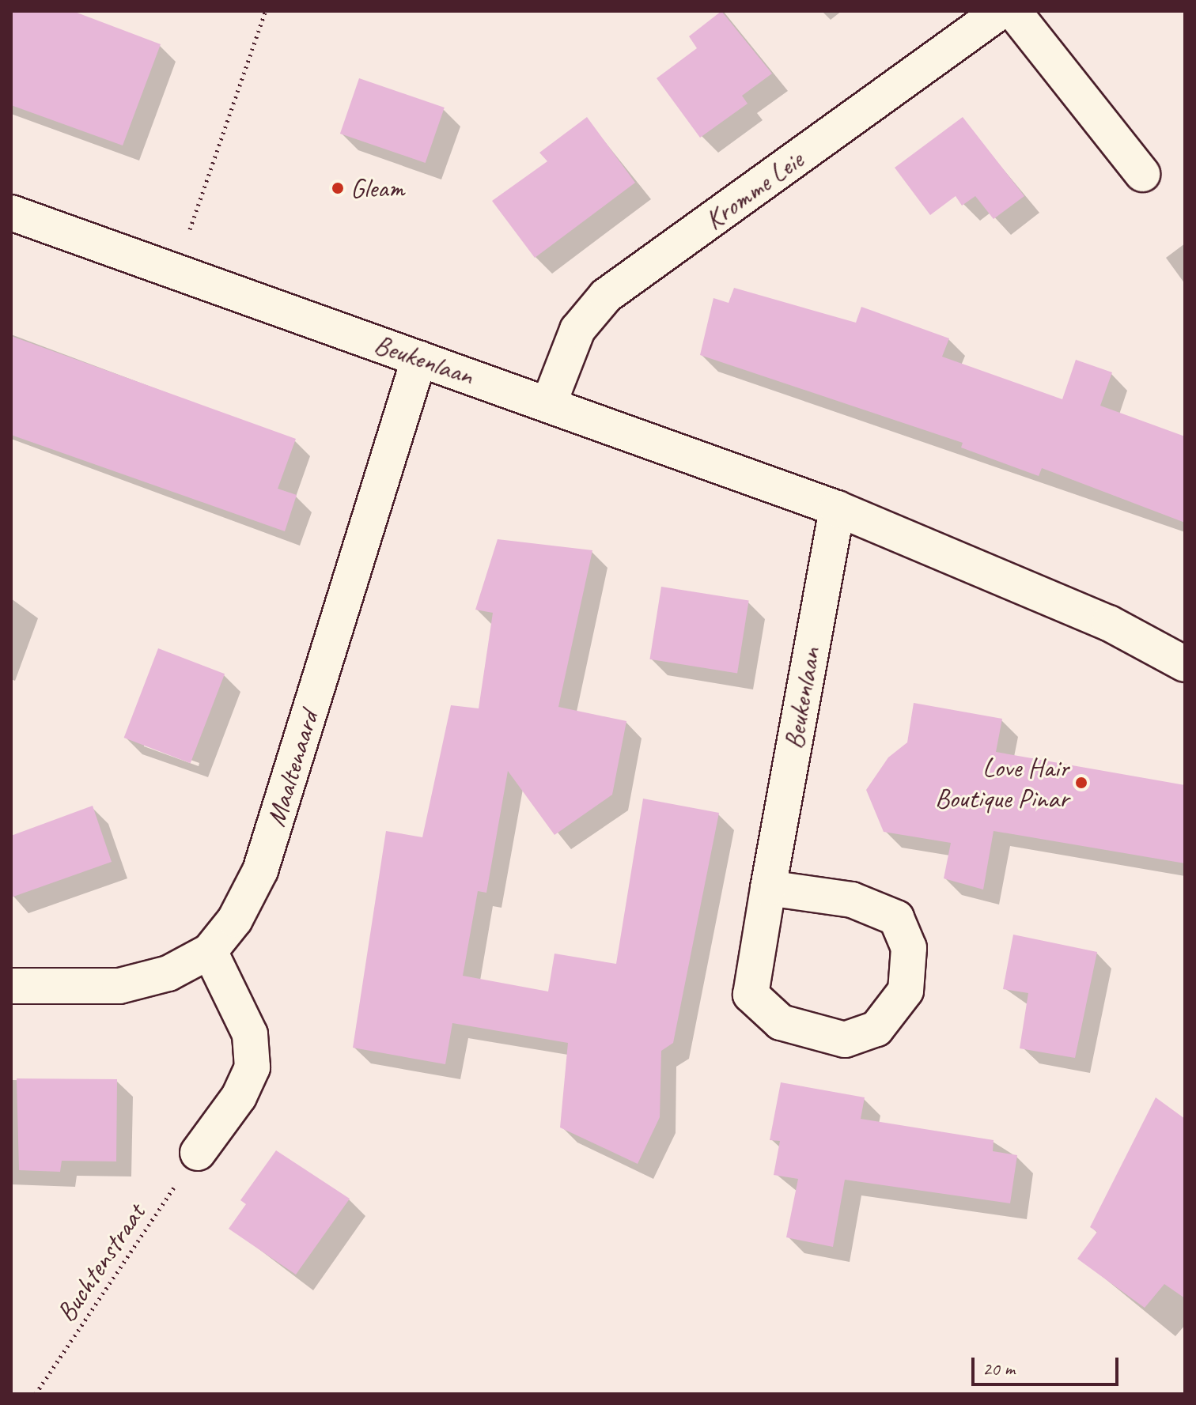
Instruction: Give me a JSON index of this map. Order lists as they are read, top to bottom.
{
  "streets": {
    "street": ["Kromme Leie", "Beukenlaan", "Maaltenaard"],
    "path": ["Buchtenstraat"]
  },
  "crossings": [
    ["Kromme Leie", "Beukenlaan"],
    ["Beukenlaan", "Maaltenaard"]
  ],
  "places": ["Gleam", "Love Hair Boutique Pinar"],
  "scale_bar": "20 m"
}
